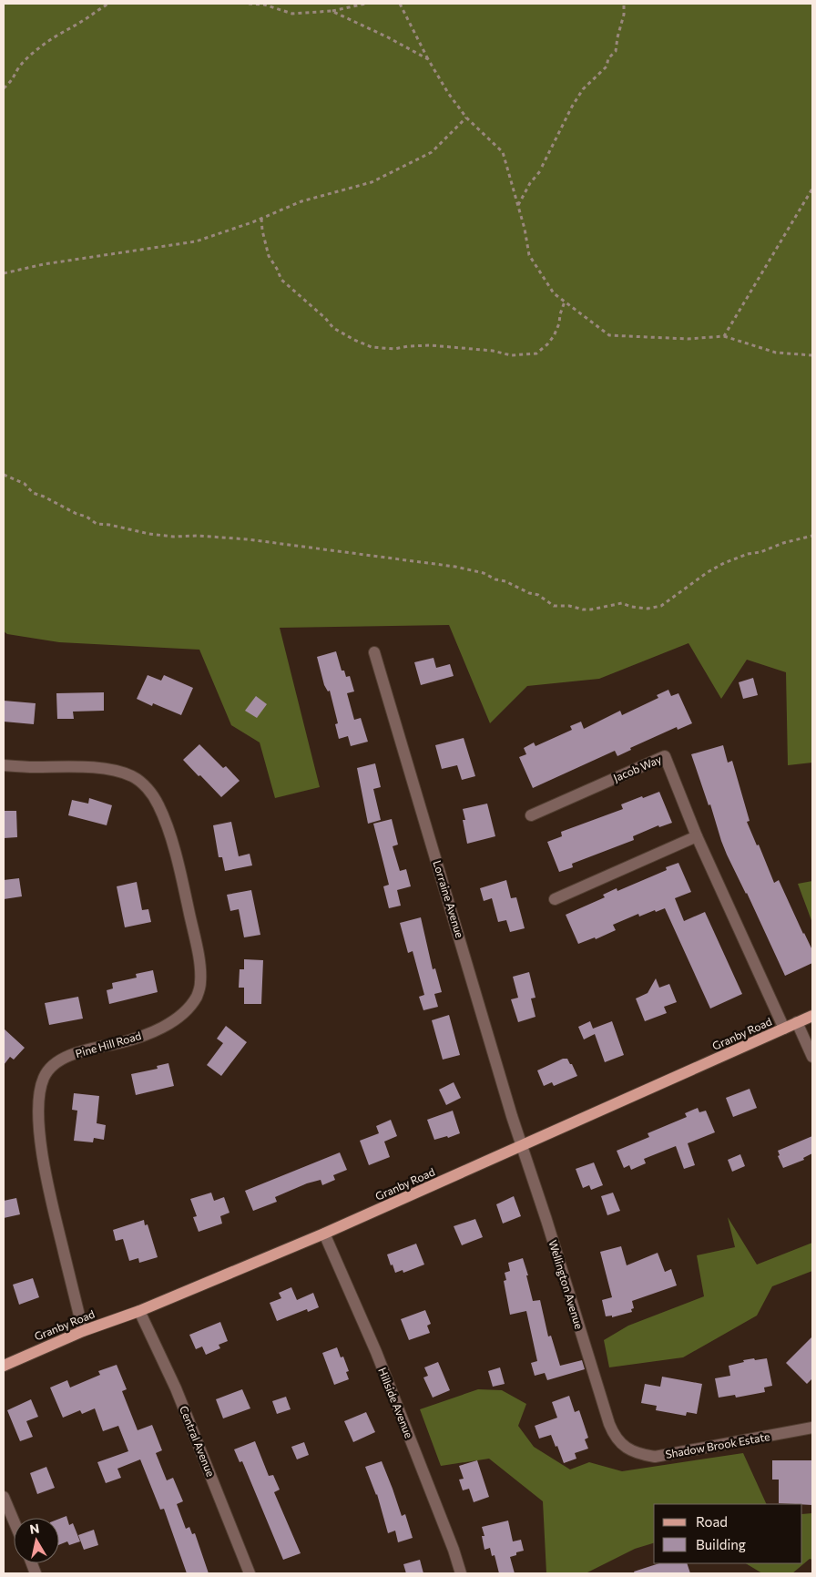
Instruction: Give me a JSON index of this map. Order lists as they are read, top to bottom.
{
  "streets": {
    "main road": ["Granby Road"],
    "street": [
      "Jacob Way",
      "Lorraine Avenue",
      "Pine Hill Road",
      "Wellington Avenue",
      "Hillside Avenue",
      "Central Avenue",
      "Shadow Brook Estate"
    ]
  },
  "crossings": [
    ["Jacob Way", "Granby Road"],
    ["Lorraine Avenue", "Granby Road"],
    ["Lorraine Avenue", "Wellington Avenue"],
    ["Granby Road", "Pine Hill Road"],
    ["Granby Road", "Wellington Avenue"],
    ["Granby Road", "Hillside Avenue"],
    ["Granby Road", "Central Avenue"],
    ["Wellington Avenue", "Shadow Brook Estate"]
  ],
  "legend": ["Road", "Building"],
  "north": "top"
}
